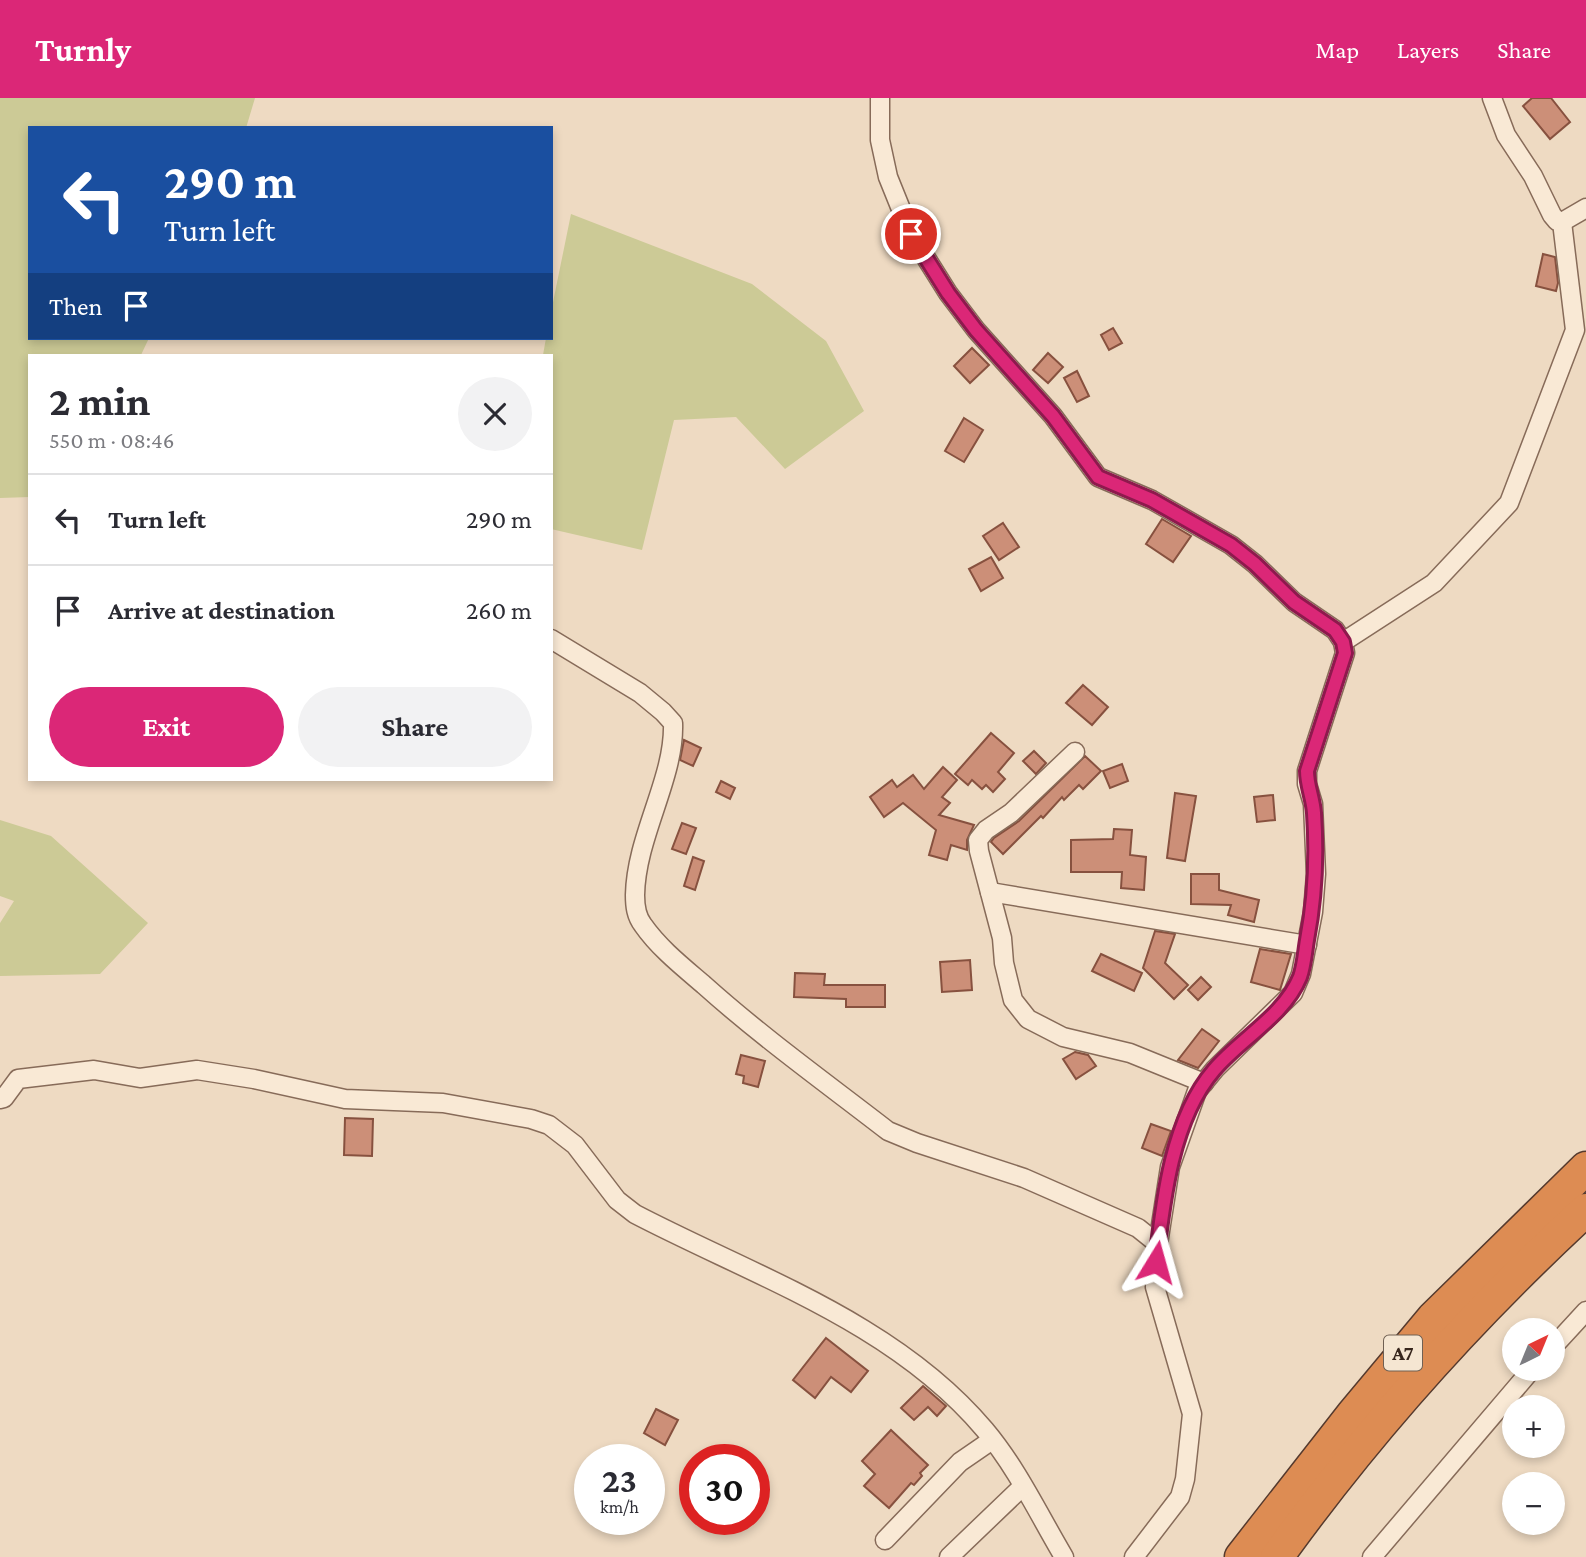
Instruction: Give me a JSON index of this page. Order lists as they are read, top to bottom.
{
  "streets": {
    "highway": ["A7"]
  },
  "north": "top right",
  "page": {
    "header": "Turnly",
    "nav": ["Map", "Layers", "Share"],
    "turn": ["290 m", "Turn left"],
    "then": "Then",
    "heading": ["2 min", "550 m · 08:46"],
    "list": [
      {
        "name": "Turn left",
        "value": "290 m"
      },
      {
        "name": "Arrive at destination",
        "value": "260 m"
      }
    ],
    "buttons": ["Exit", "Share"],
    "map_buttons": ["+", "−"],
    "speed": "23 km/h",
    "limit": "30"
  }
}
